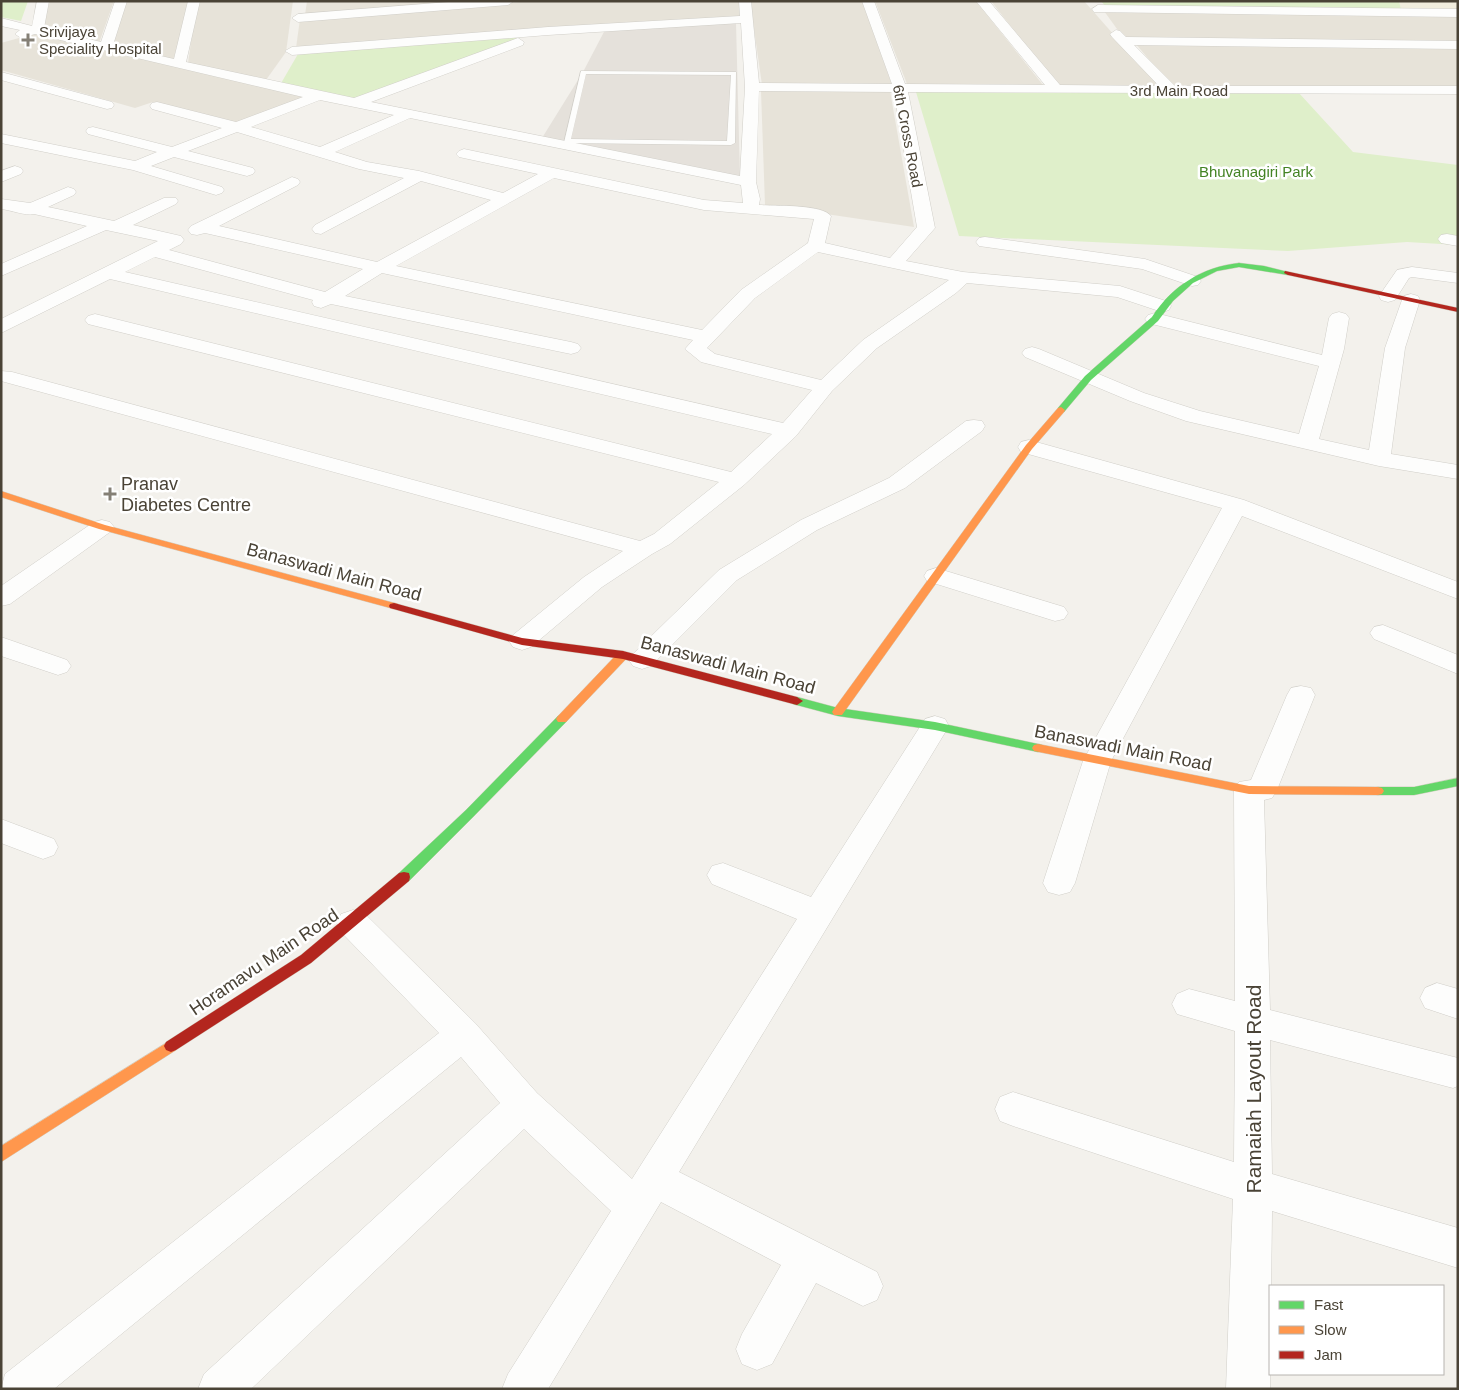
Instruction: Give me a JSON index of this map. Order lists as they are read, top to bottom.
{
  "streets": {
    "street": [
      "3rd Main Road",
      "6th Cross Road",
      "Banaswadi Main Road",
      "Horamavu Main Road",
      "Ramaiah Layout Road"
    ]
  },
  "crossings": [
    ["3rd Main Road", "6th Cross Road"],
    ["Banaswadi Main Road", "Horamavu Main Road"],
    ["Banaswadi Main Road", "Ramaiah Layout Road"]
  ],
  "parks": ["Bhuvanagiri Park"],
  "places": {
    "health": ["Srivijaya Speciality Hospital", "Pranav Diabetes Centre"]
  },
  "legend": ["Fast", "Slow", "Jam"]
}
